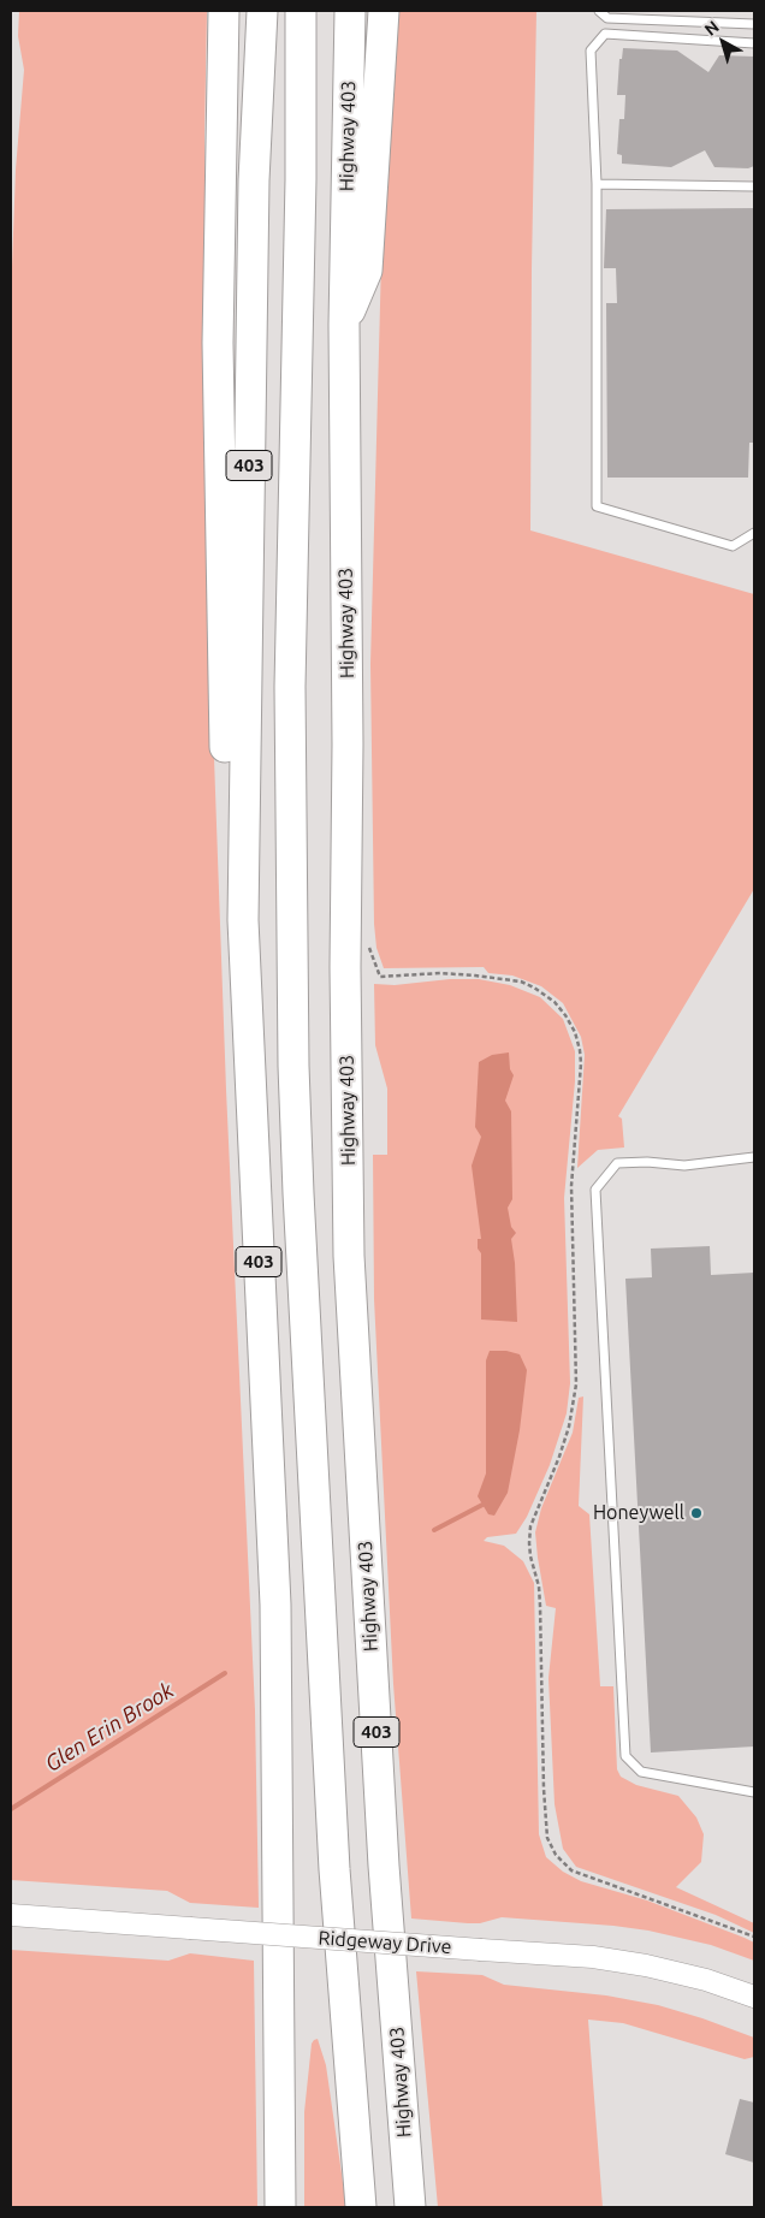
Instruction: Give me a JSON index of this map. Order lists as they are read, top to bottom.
{
  "streets": {
    "highway": ["Highway 403", "403"],
    "street": ["Ridgeway Drive"]
  },
  "water": ["Glen Erin Brook"],
  "places": ["Honeywell"],
  "north": "top left"
}
